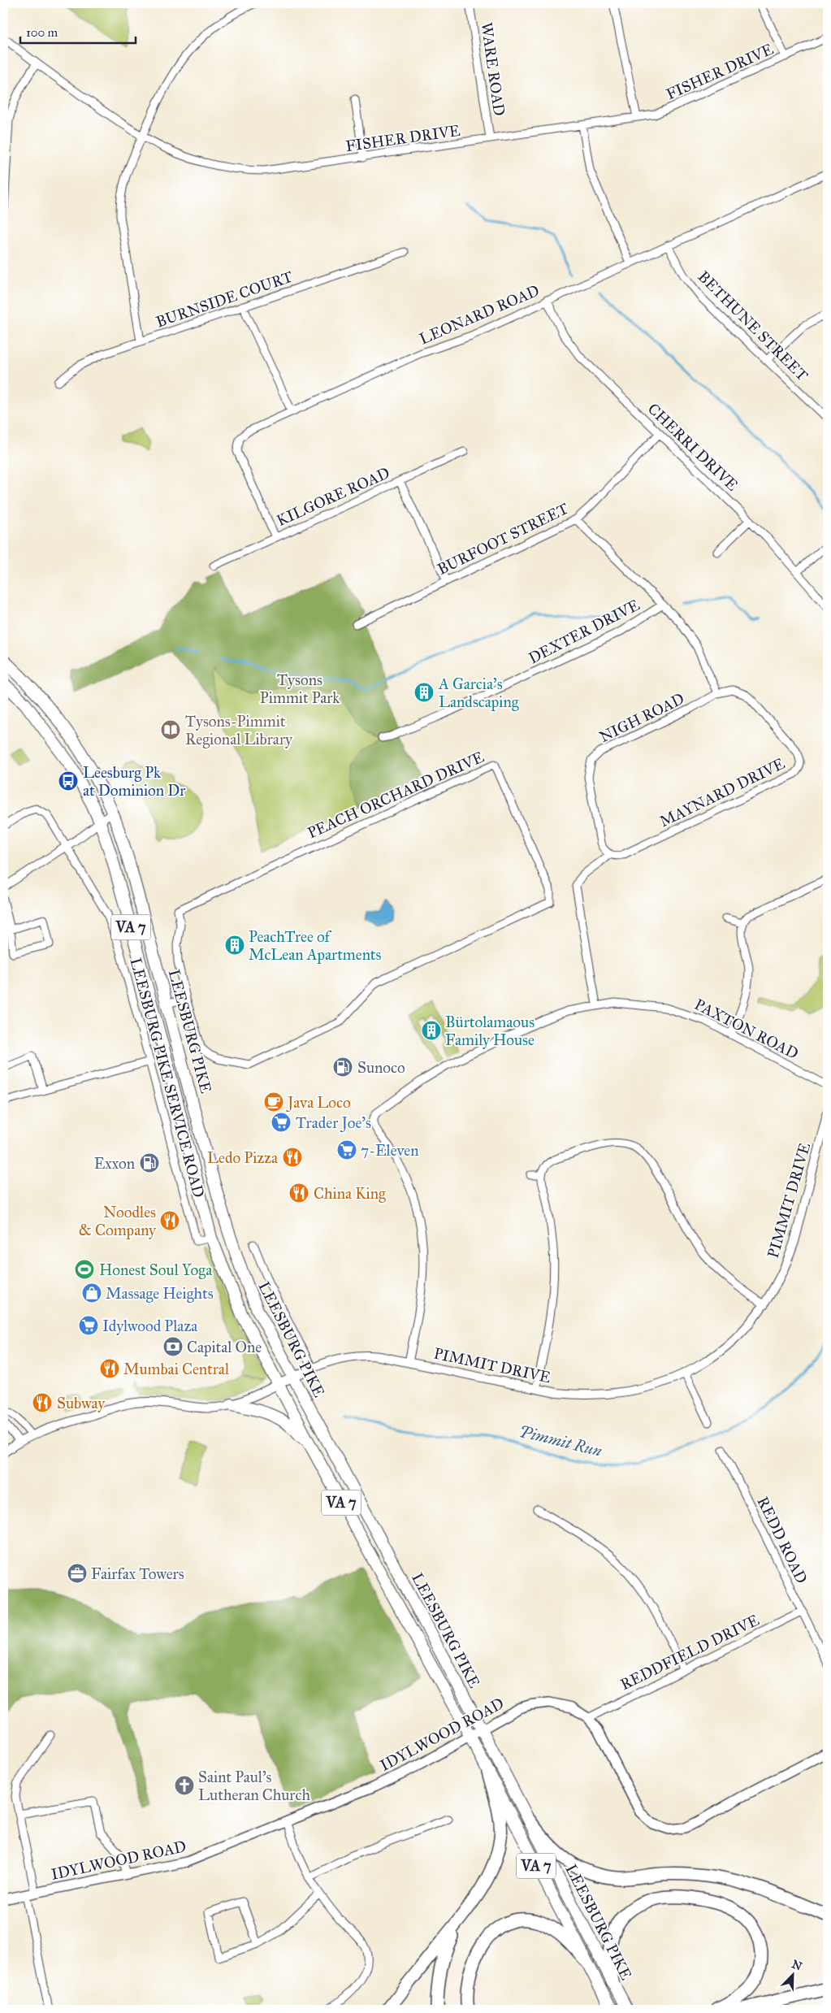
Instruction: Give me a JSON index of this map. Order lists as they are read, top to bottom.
{
  "streets": {
    "main road": ["VA 7", "LEESBURG PIKE", "IDYLWOOD ROAD"],
    "street": [
      "WARE ROAD",
      "FISHER DRIVE",
      "BURNSIDE COURT",
      "LEONARD ROAD",
      "BETHUNE STREET",
      "CHERRI DRIVE",
      "KILGORE ROAD",
      "BURFOOT STREET",
      "DEXTER DRIVE",
      "NIGH ROAD",
      "MAYNARD DRIVE",
      "PEACH ORCHARD DRIVE",
      "PAXTON ROAD",
      "LEESBURG PIKE SERVICE ROAD",
      "PIMMIT DRIVE",
      "REDD ROAD",
      "REDDFIELD DRIVE"
    ]
  },
  "crossings": [
    ["WARE ROAD", "FISHER DRIVE"],
    ["LEONARD ROAD", "BETHUNE STREET"],
    ["LEONARD ROAD", "CHERRI DRIVE"],
    ["LEONARD ROAD", "KILGORE ROAD"],
    ["CHERRI DRIVE", "BURFOOT STREET"],
    ["NIGH ROAD", "MAYNARD DRIVE"],
    ["PAXTON ROAD", "PIMMIT DRIVE"],
    ["LEESBURG PIKE", "LEESBURG PIKE SERVICE ROAD"],
    ["LEESBURG PIKE", "PIMMIT DRIVE"],
    ["LEESBURG PIKE", "IDYLWOOD ROAD"],
    ["REDD ROAD", "REDDFIELD DRIVE"],
    ["REDDFIELD DRIVE", "IDYLWOOD ROAD"]
  ],
  "water": ["Pimmit Run"],
  "parks": ["Tysons Pimmit Park"],
  "places": {
    "building": ["A Garcia's Landscaping", "PeachTree of McLean Apartments", "Bürtolamaous Family House"],
    "library": ["Tysons-Pimmit Regional Library"],
    "bus stop": ["Leesburg Pk at Dominion Dr"],
    "fuel station": ["Sunoco", "Exxon"],
    "cafe": ["Java Loco"],
    "supermarket": ["Trader Joe's", "7-Eleven", "Idylwood Plaza"],
    "restaurant": [
      "Ledo Pizza",
      "China King",
      "Noodles & Company",
      "Mumbai Central",
      "Subway"
    ],
    "sports": ["Honest Soul Yoga"],
    "shop": ["Massage Heights"],
    "bank": ["Capital One"],
    "office": ["Fairfax Towers"],
    "church": ["Saint Paul's Lutheran Church"]
  },
  "scale_bar": "100 m",
  "north": "top right"
}
